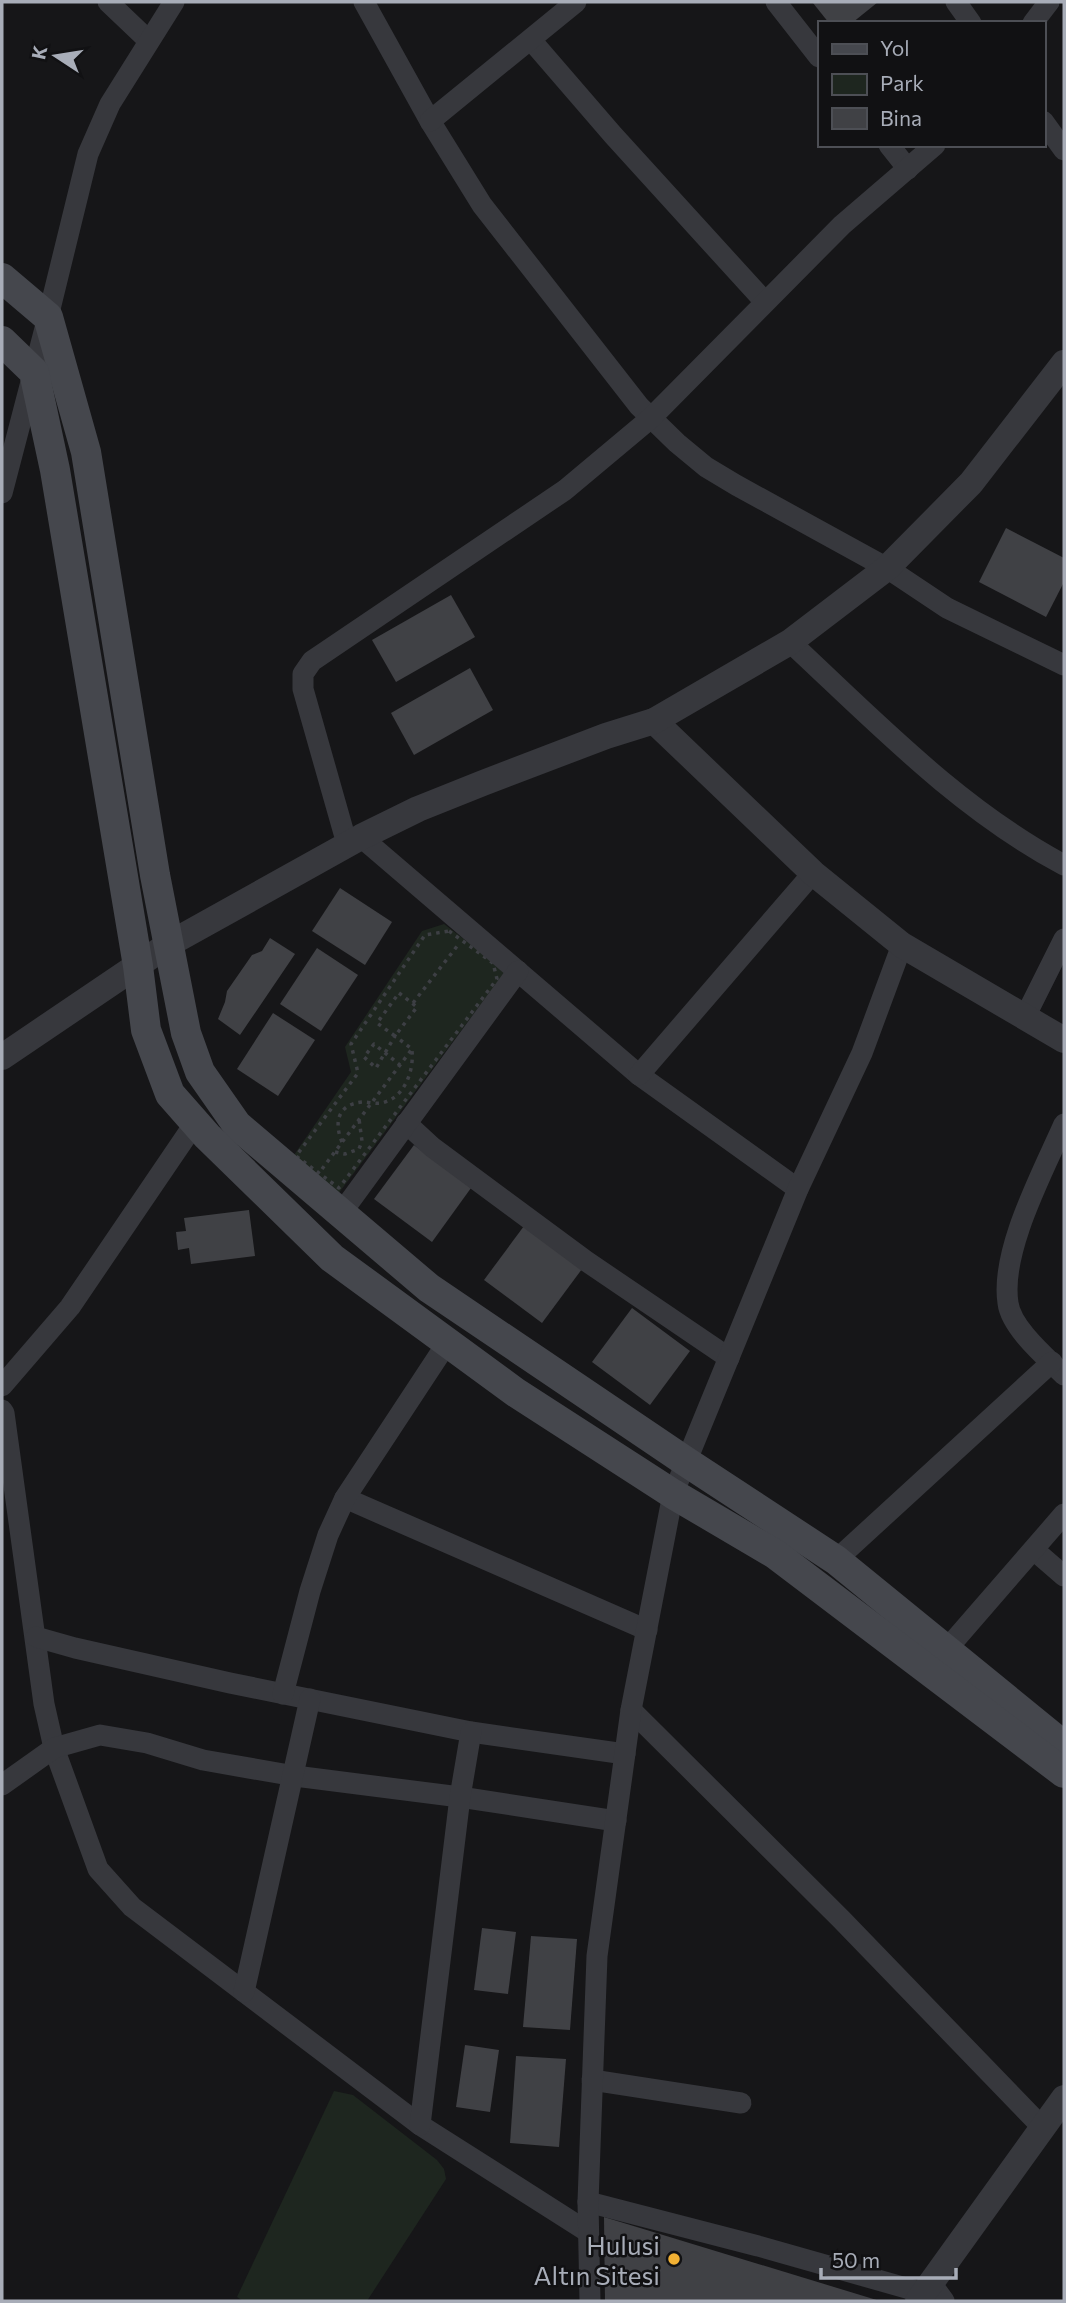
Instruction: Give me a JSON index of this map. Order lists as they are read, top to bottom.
{
  "places": ["Hulusi Altın Sitesi"],
  "legend": ["Yol", "Park", "Bina"],
  "scale_bar": "50 m",
  "north": "left"
}
